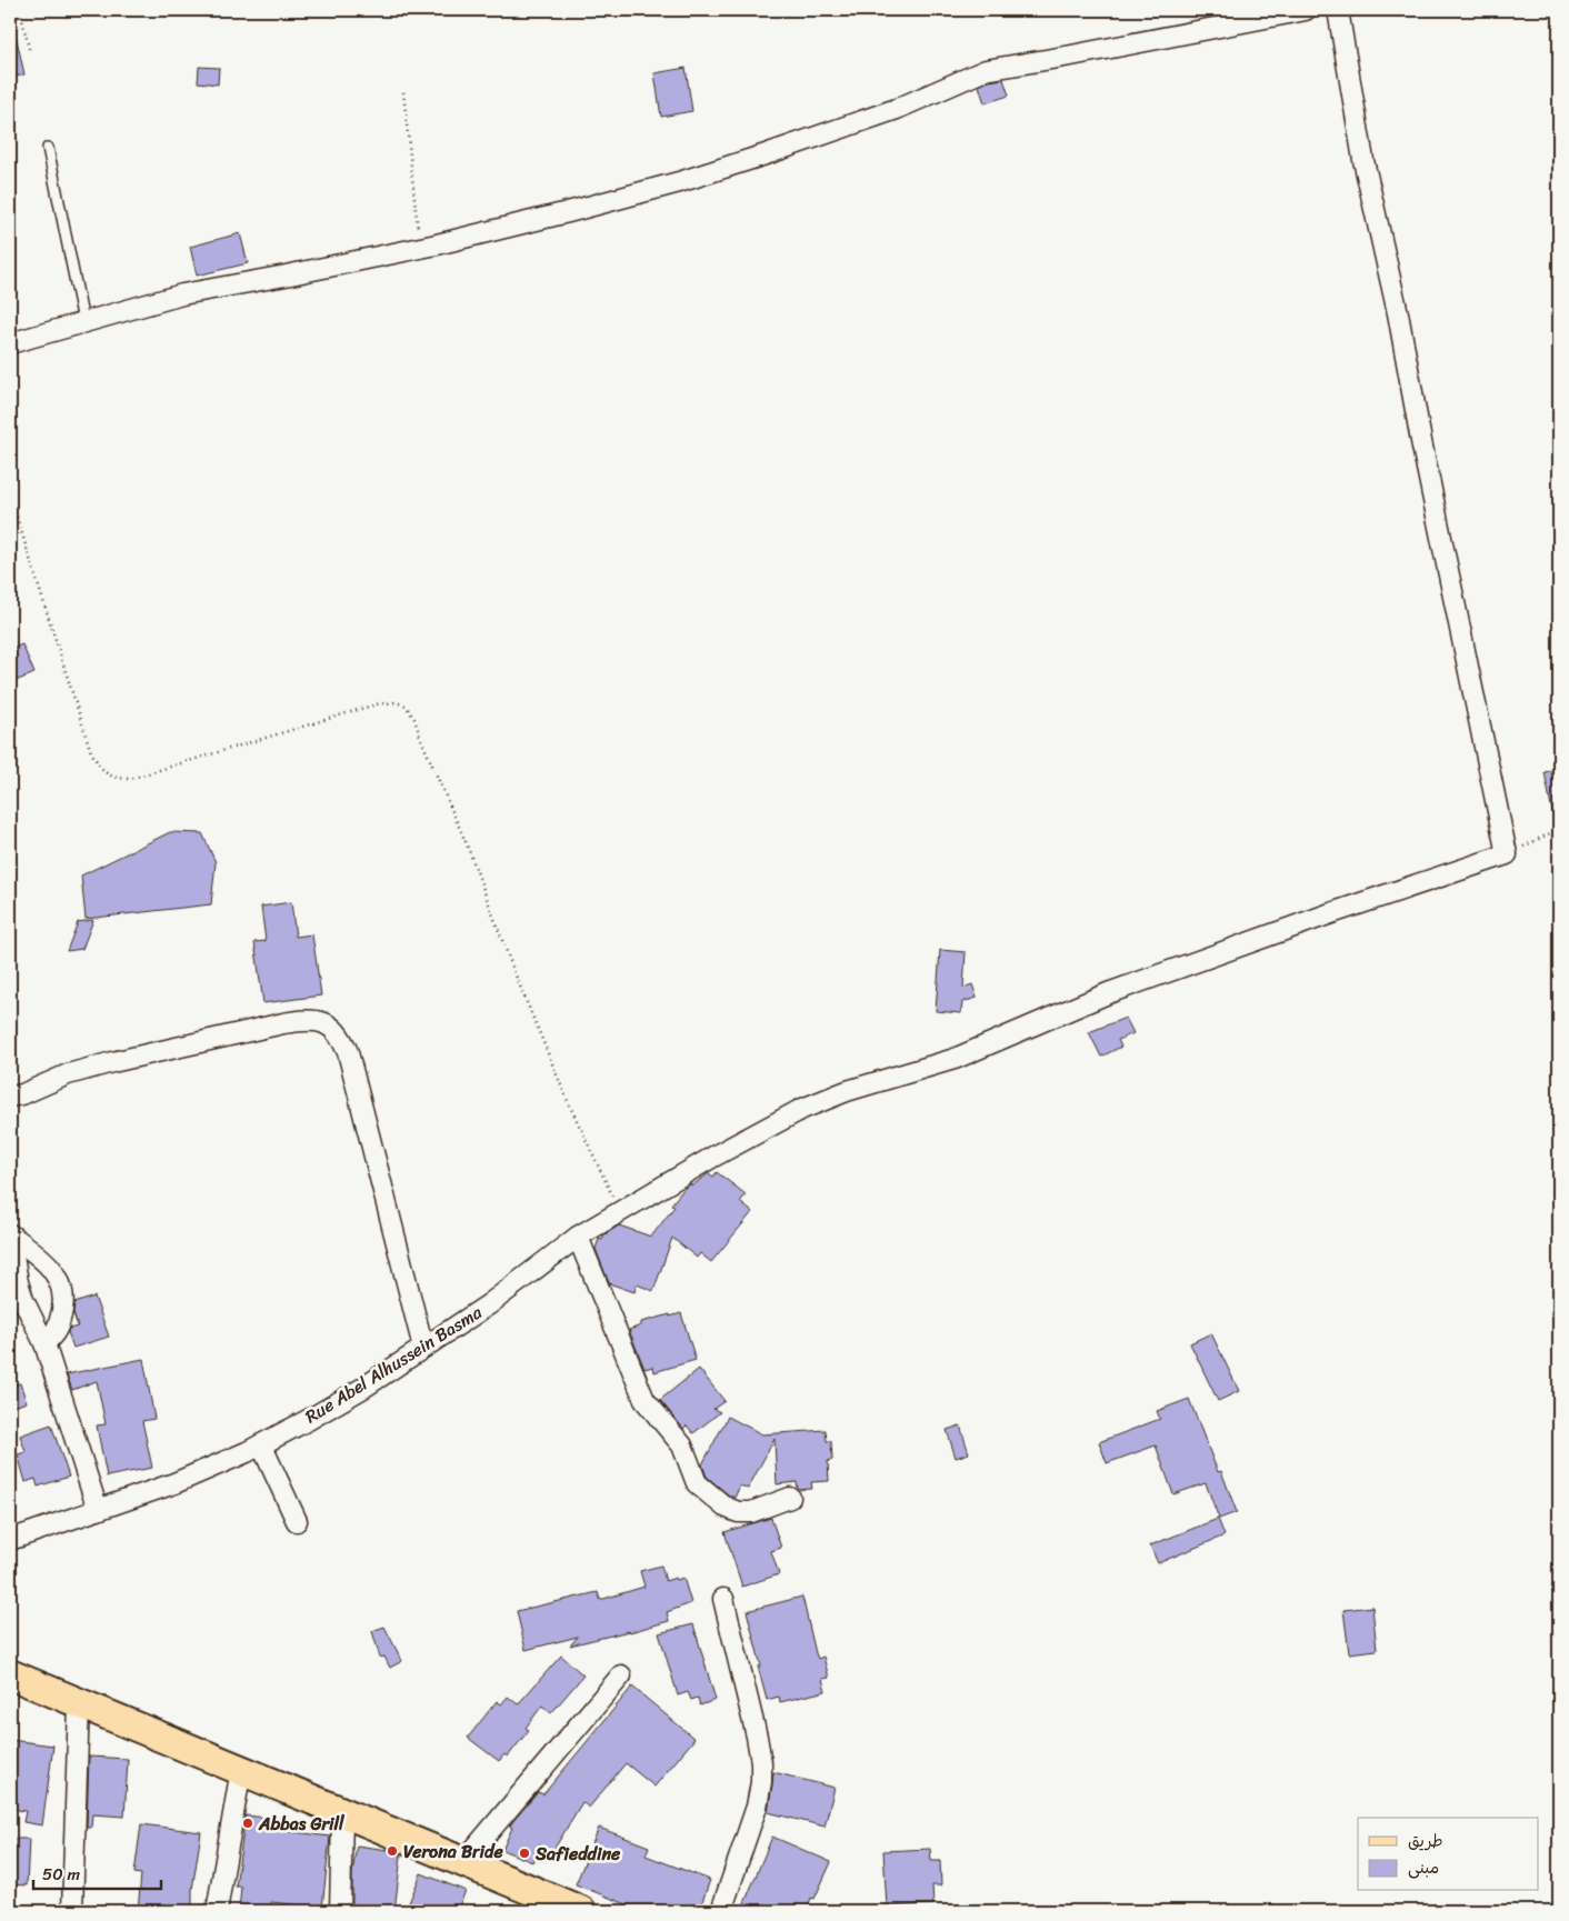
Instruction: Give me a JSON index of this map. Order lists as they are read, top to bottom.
{
  "streets": {
    "street": ["Rue Abel Alhussein Basma"]
  },
  "places": ["Abbas Grill", "Verona Bride", "Safieddine"],
  "legend": ["طريق", "مبنى"],
  "scale_bar": "50 m"
}
